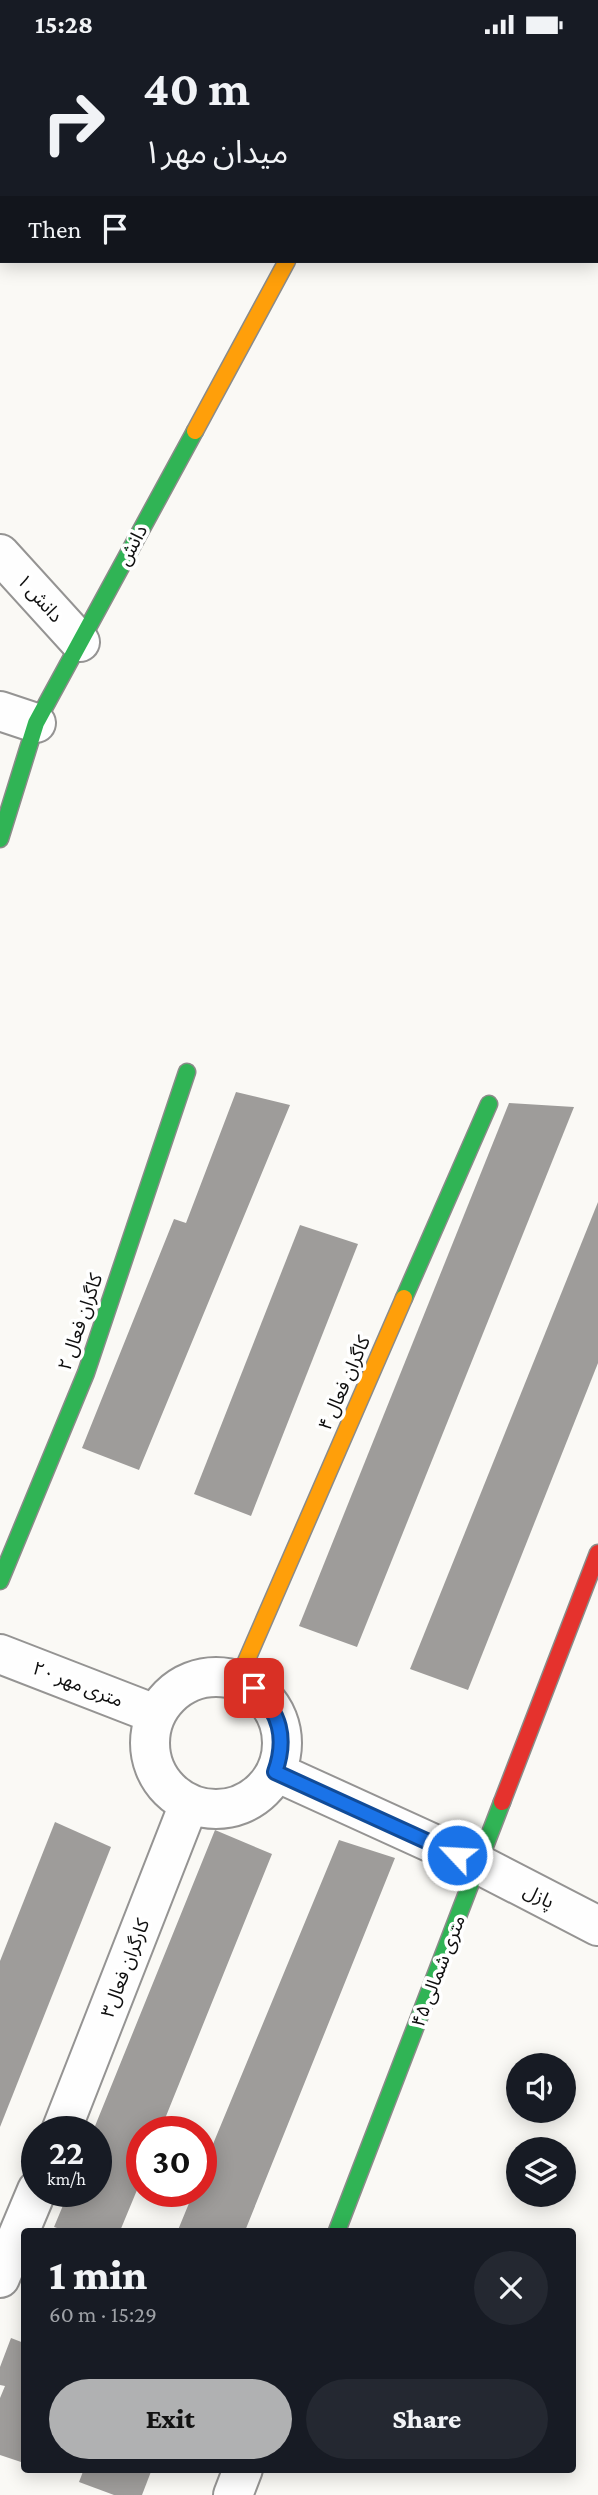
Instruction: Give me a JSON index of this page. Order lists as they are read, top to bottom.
{
  "streets": {
    "street": [
      "دانش",
      "دانش ۱",
      "کاگران فعال ۲",
      "کاگران فعال ۴",
      "۲۰ متری مهر",
      "پازل",
      "کارگران فعال۳",
      "۴۵ متری شمالی"
    ]
  },
  "crossings": [
    ["دانش", "دانش ۱"],
    ["کاگران فعال ۴", "۲۰ متری مهر"],
    ["کاگران فعال ۴", "کارگران فعال۳"],
    ["۲۰ متری مهر", "کارگران فعال۳"],
    ["پازل", "۴۵ متری شمالی"]
  ],
  "page": {
    "status": "15:28",
    "turn": ["40 m", "میدان مهر۱"],
    "then": "Then",
    "speed": "22 km/h",
    "limit": "30",
    "heading": ["1 min", "60 m · 15:29"],
    "buttons": ["Exit", "Share"]
  }
}
